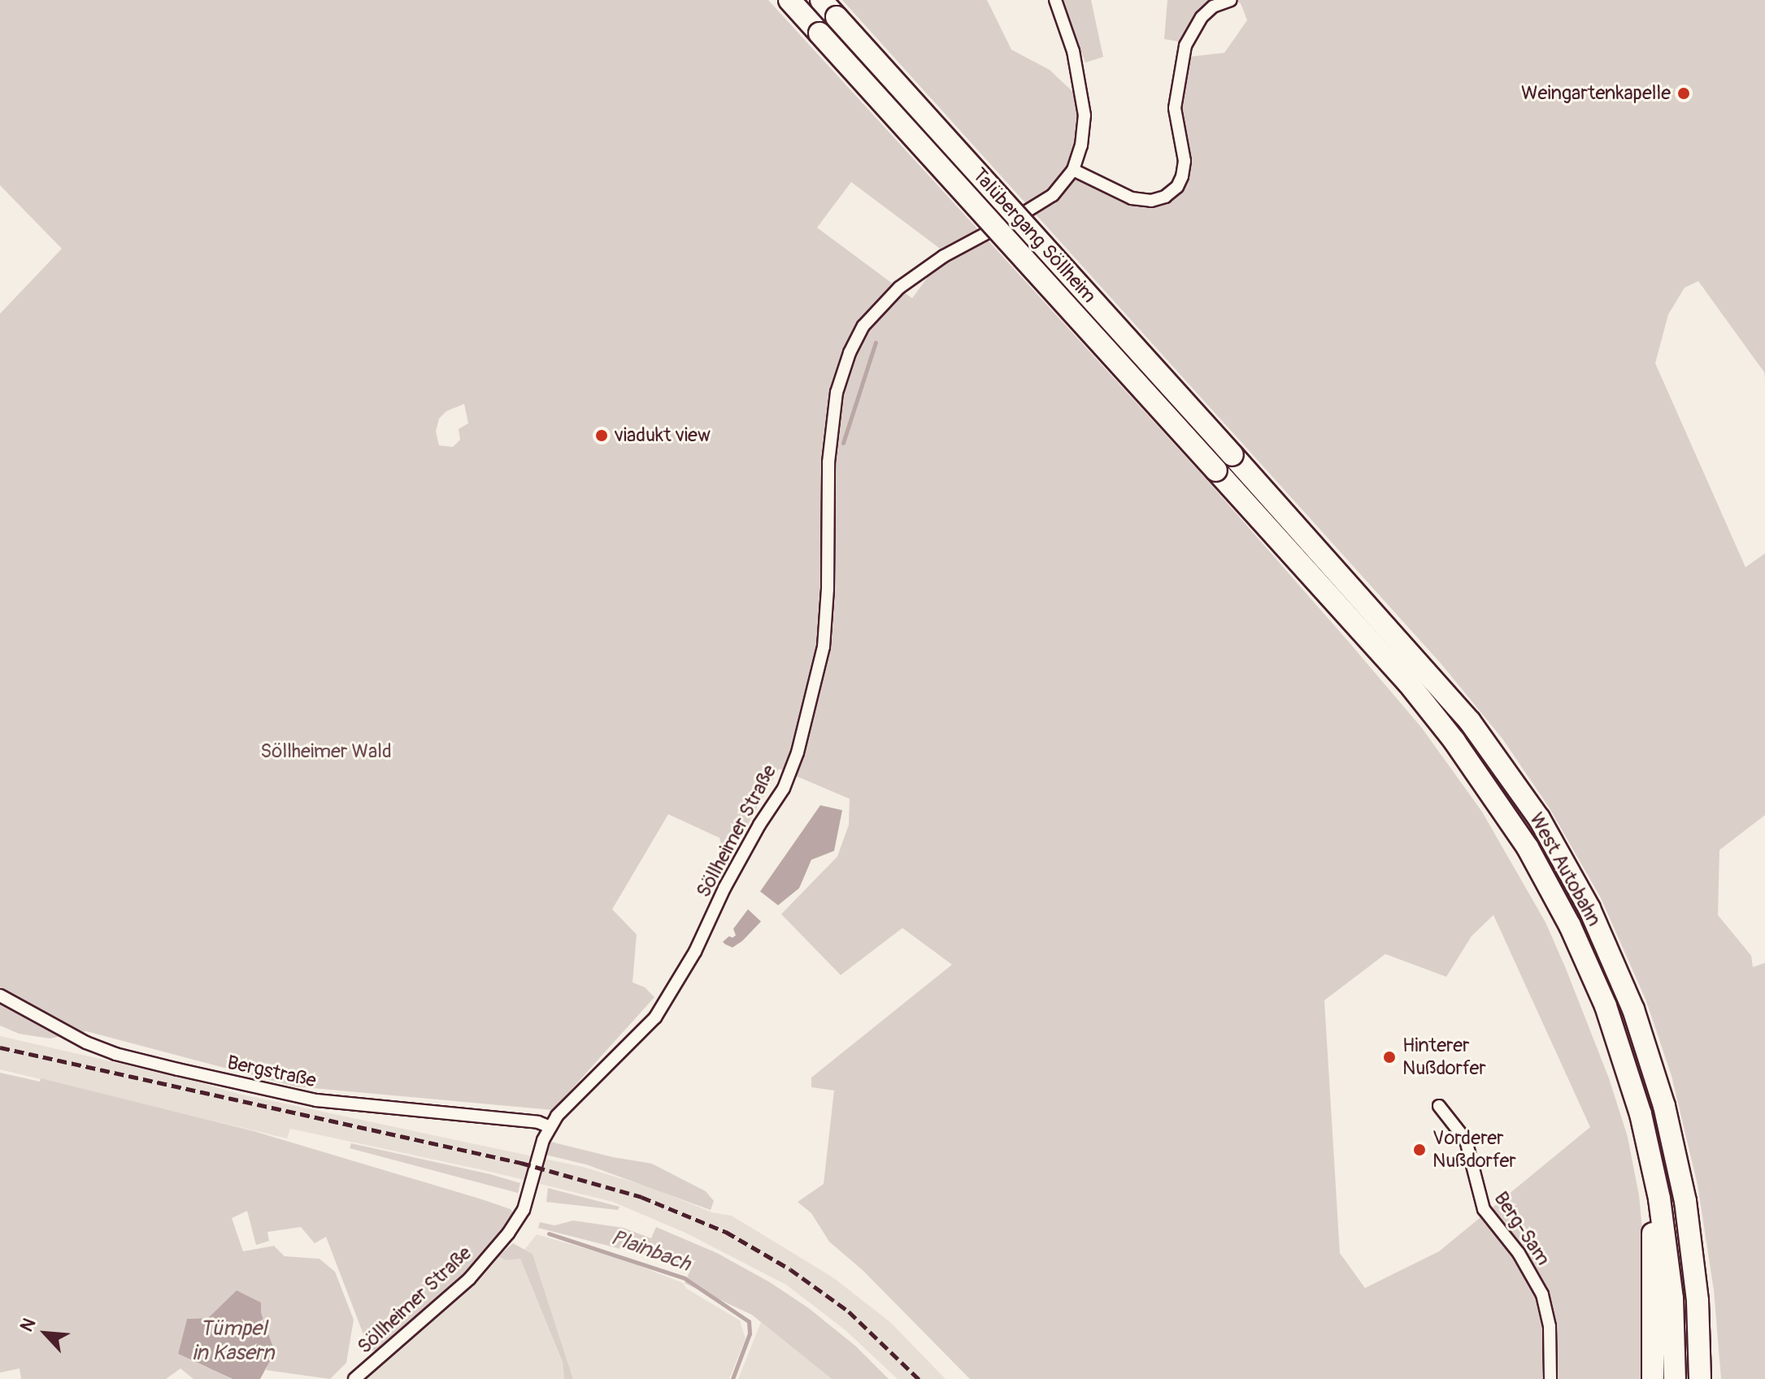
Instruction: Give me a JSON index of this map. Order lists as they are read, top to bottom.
{
  "streets": {
    "highway": ["Talübergang Söllheim", "West Autobahn"],
    "street": ["Söllheimer Straße", "Bergstraße", "Berg-Sam"]
  },
  "crossings": [
    ["Talübergang Söllheim", "West Autobahn"],
    ["Söllheimer Straße", "Bergstraße"]
  ],
  "water": ["Plainbach", "Tümpel in Kasern"],
  "parks": ["Söllheimer Wald"],
  "places": [
    "Weingartenkapelle",
    "viadukt view",
    "Hinterer Nußdorfer",
    "Vorderer Nußdorfer"
  ],
  "north": "top left"
}
